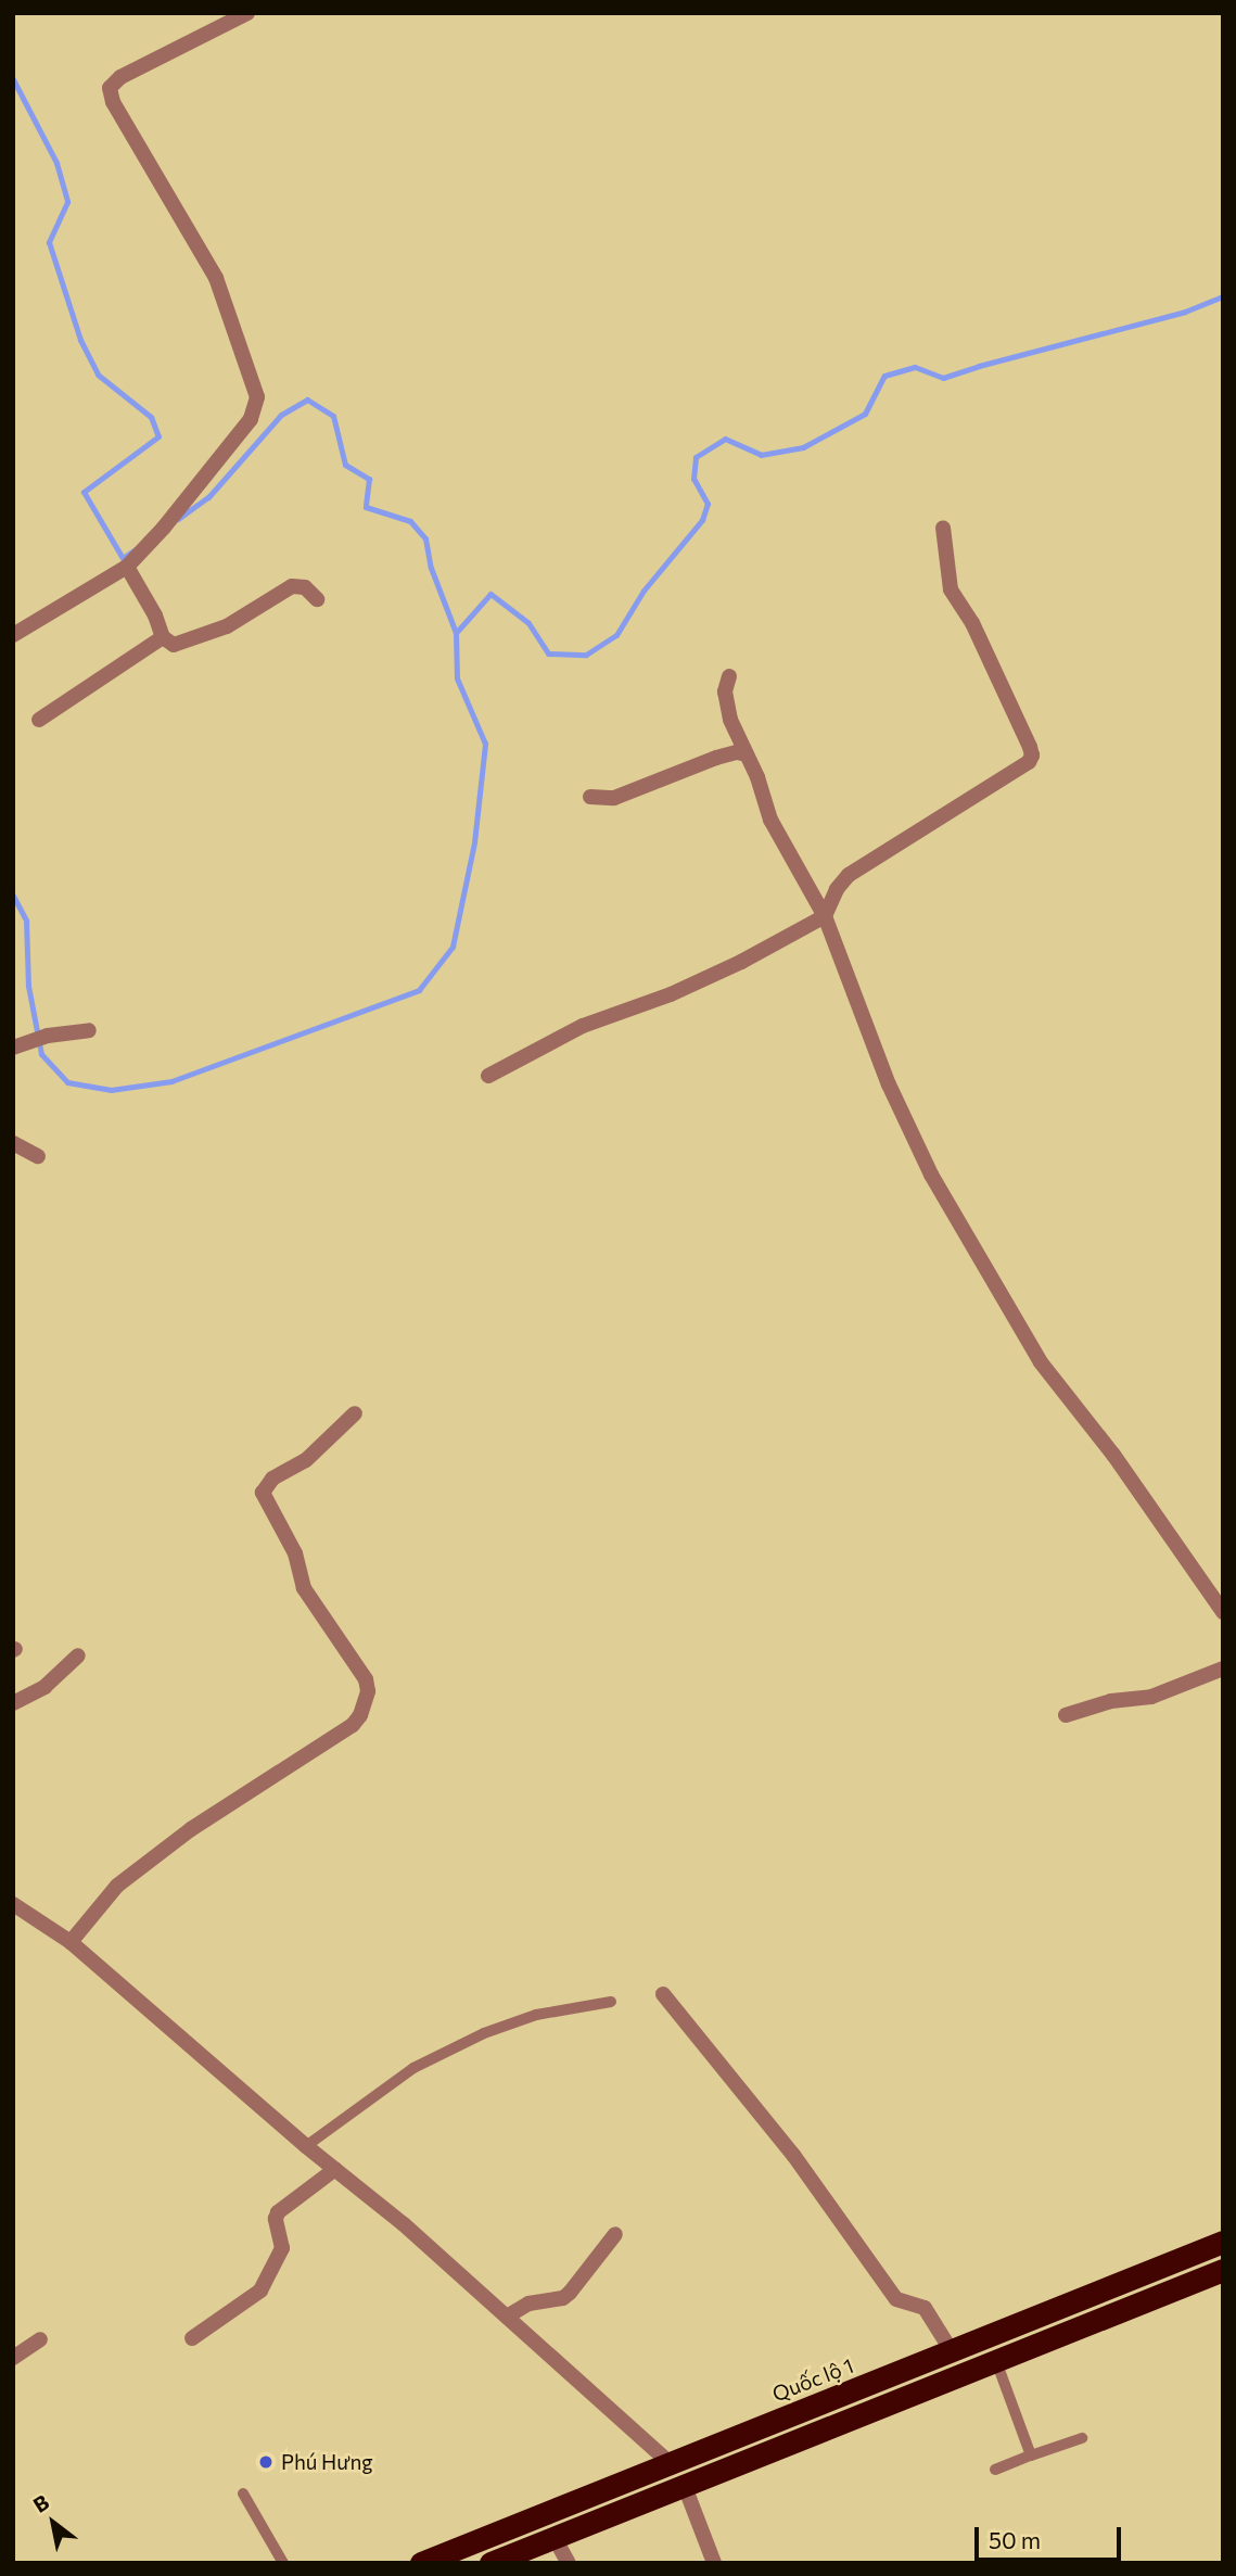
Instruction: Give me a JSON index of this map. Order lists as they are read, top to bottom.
{
  "streets": {
    "highway": ["Quốc lộ 1"]
  },
  "places": ["Phú Hưng"],
  "scale_bar": "50 m",
  "north": "top left"
}
